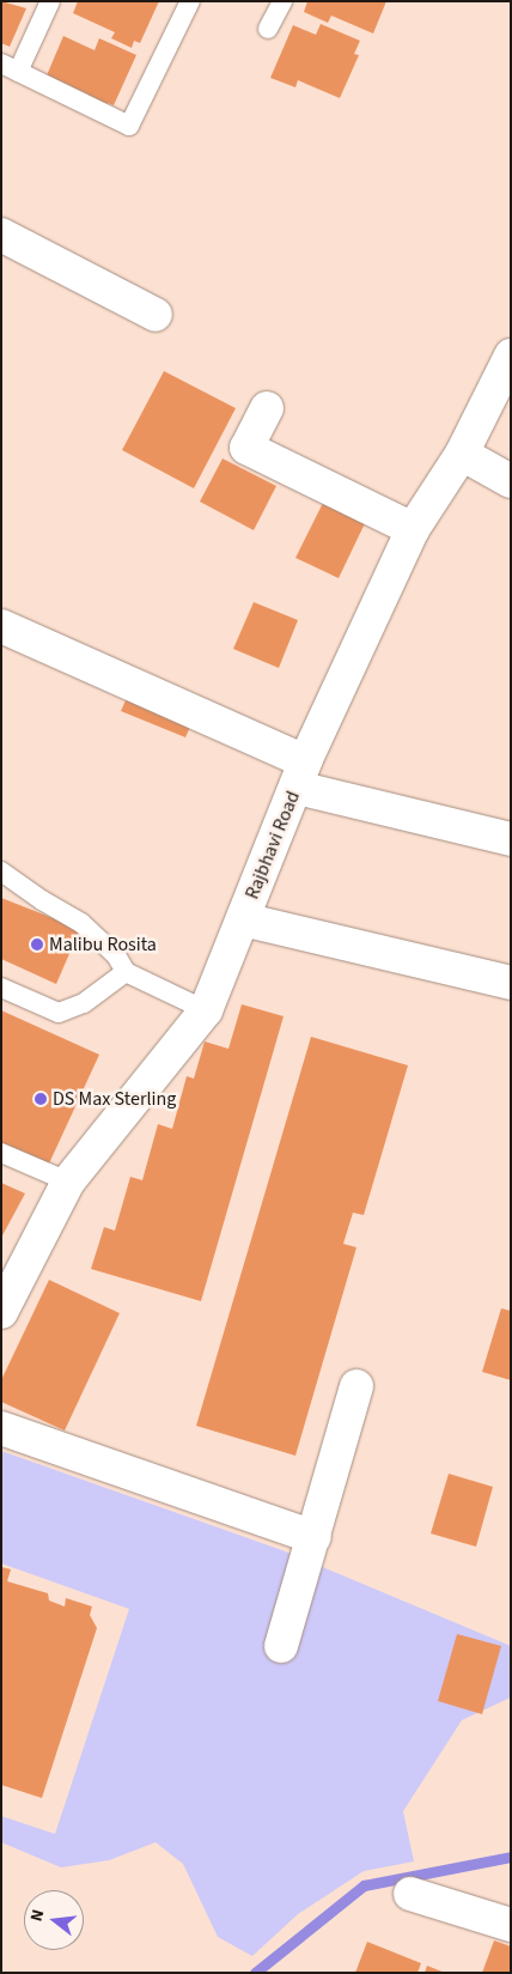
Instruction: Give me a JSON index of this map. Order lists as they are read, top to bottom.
{
  "streets": {
    "street": ["Rajbhavi Road"]
  },
  "places": ["Malibu Rosita", "DS Max Sterling"],
  "north": "left"
}
